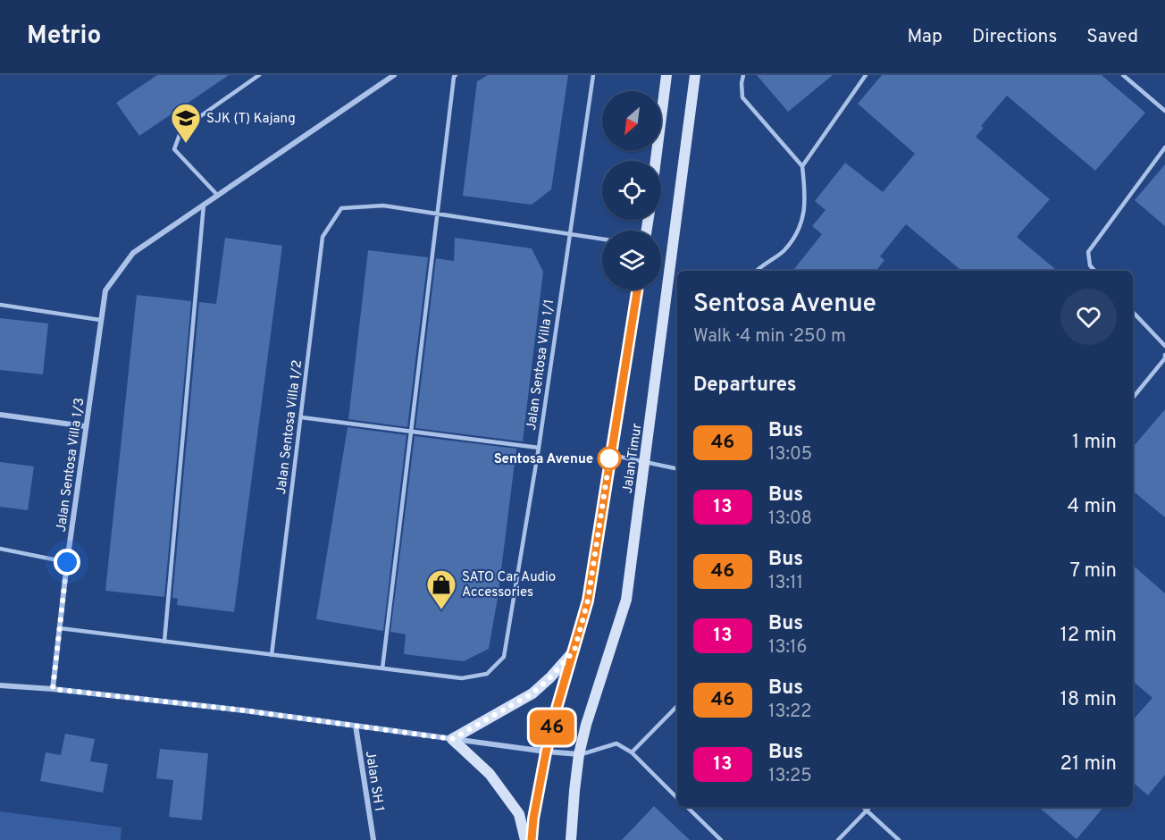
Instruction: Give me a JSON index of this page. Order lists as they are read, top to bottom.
{
  "streets": {
    "main road": ["Jalan Timur"],
    "street": ["Jalan Sentosa Villa 1/3", "Jalan SH 1"],
    "lane": ["Jalan Sentosa Villa 1/1", "Jalan Sentosa Villa 1/2"]
  },
  "places": {
    "school or university": ["SJK (T) Kajang"],
    "other": ["Sentosa Avenue"],
    "shop": ["SATO Car Audio Accessories"]
  },
  "lines": ["bus line 46"],
  "north": "bottom left",
  "page": {
    "header": "Metrio",
    "nav": ["Map", "Directions", "Saved"],
    "on_map": "46",
    "heading": [
      ["Sentosa Avenue", "Walk · 4 min · 250 m"],
      "Departures"
    ],
    "list": [
      {
        "mark": "46",
        "name": "Bus",
        "note": "13:05",
        "value": "1 min"
      },
      {
        "mark": "13",
        "name": "Bus",
        "note": "13:08",
        "value": "4 min"
      },
      {
        "mark": "46",
        "name": "Bus",
        "note": "13:11",
        "value": "7 min"
      },
      {
        "mark": "13",
        "name": "Bus",
        "note": "13:16",
        "value": "12 min"
      },
      {
        "mark": "46",
        "name": "Bus",
        "note": "13:22",
        "value": "18 min"
      },
      {
        "mark": "13",
        "name": "Bus",
        "note": "13:25",
        "value": "21 min"
      }
    ]
  }
}
